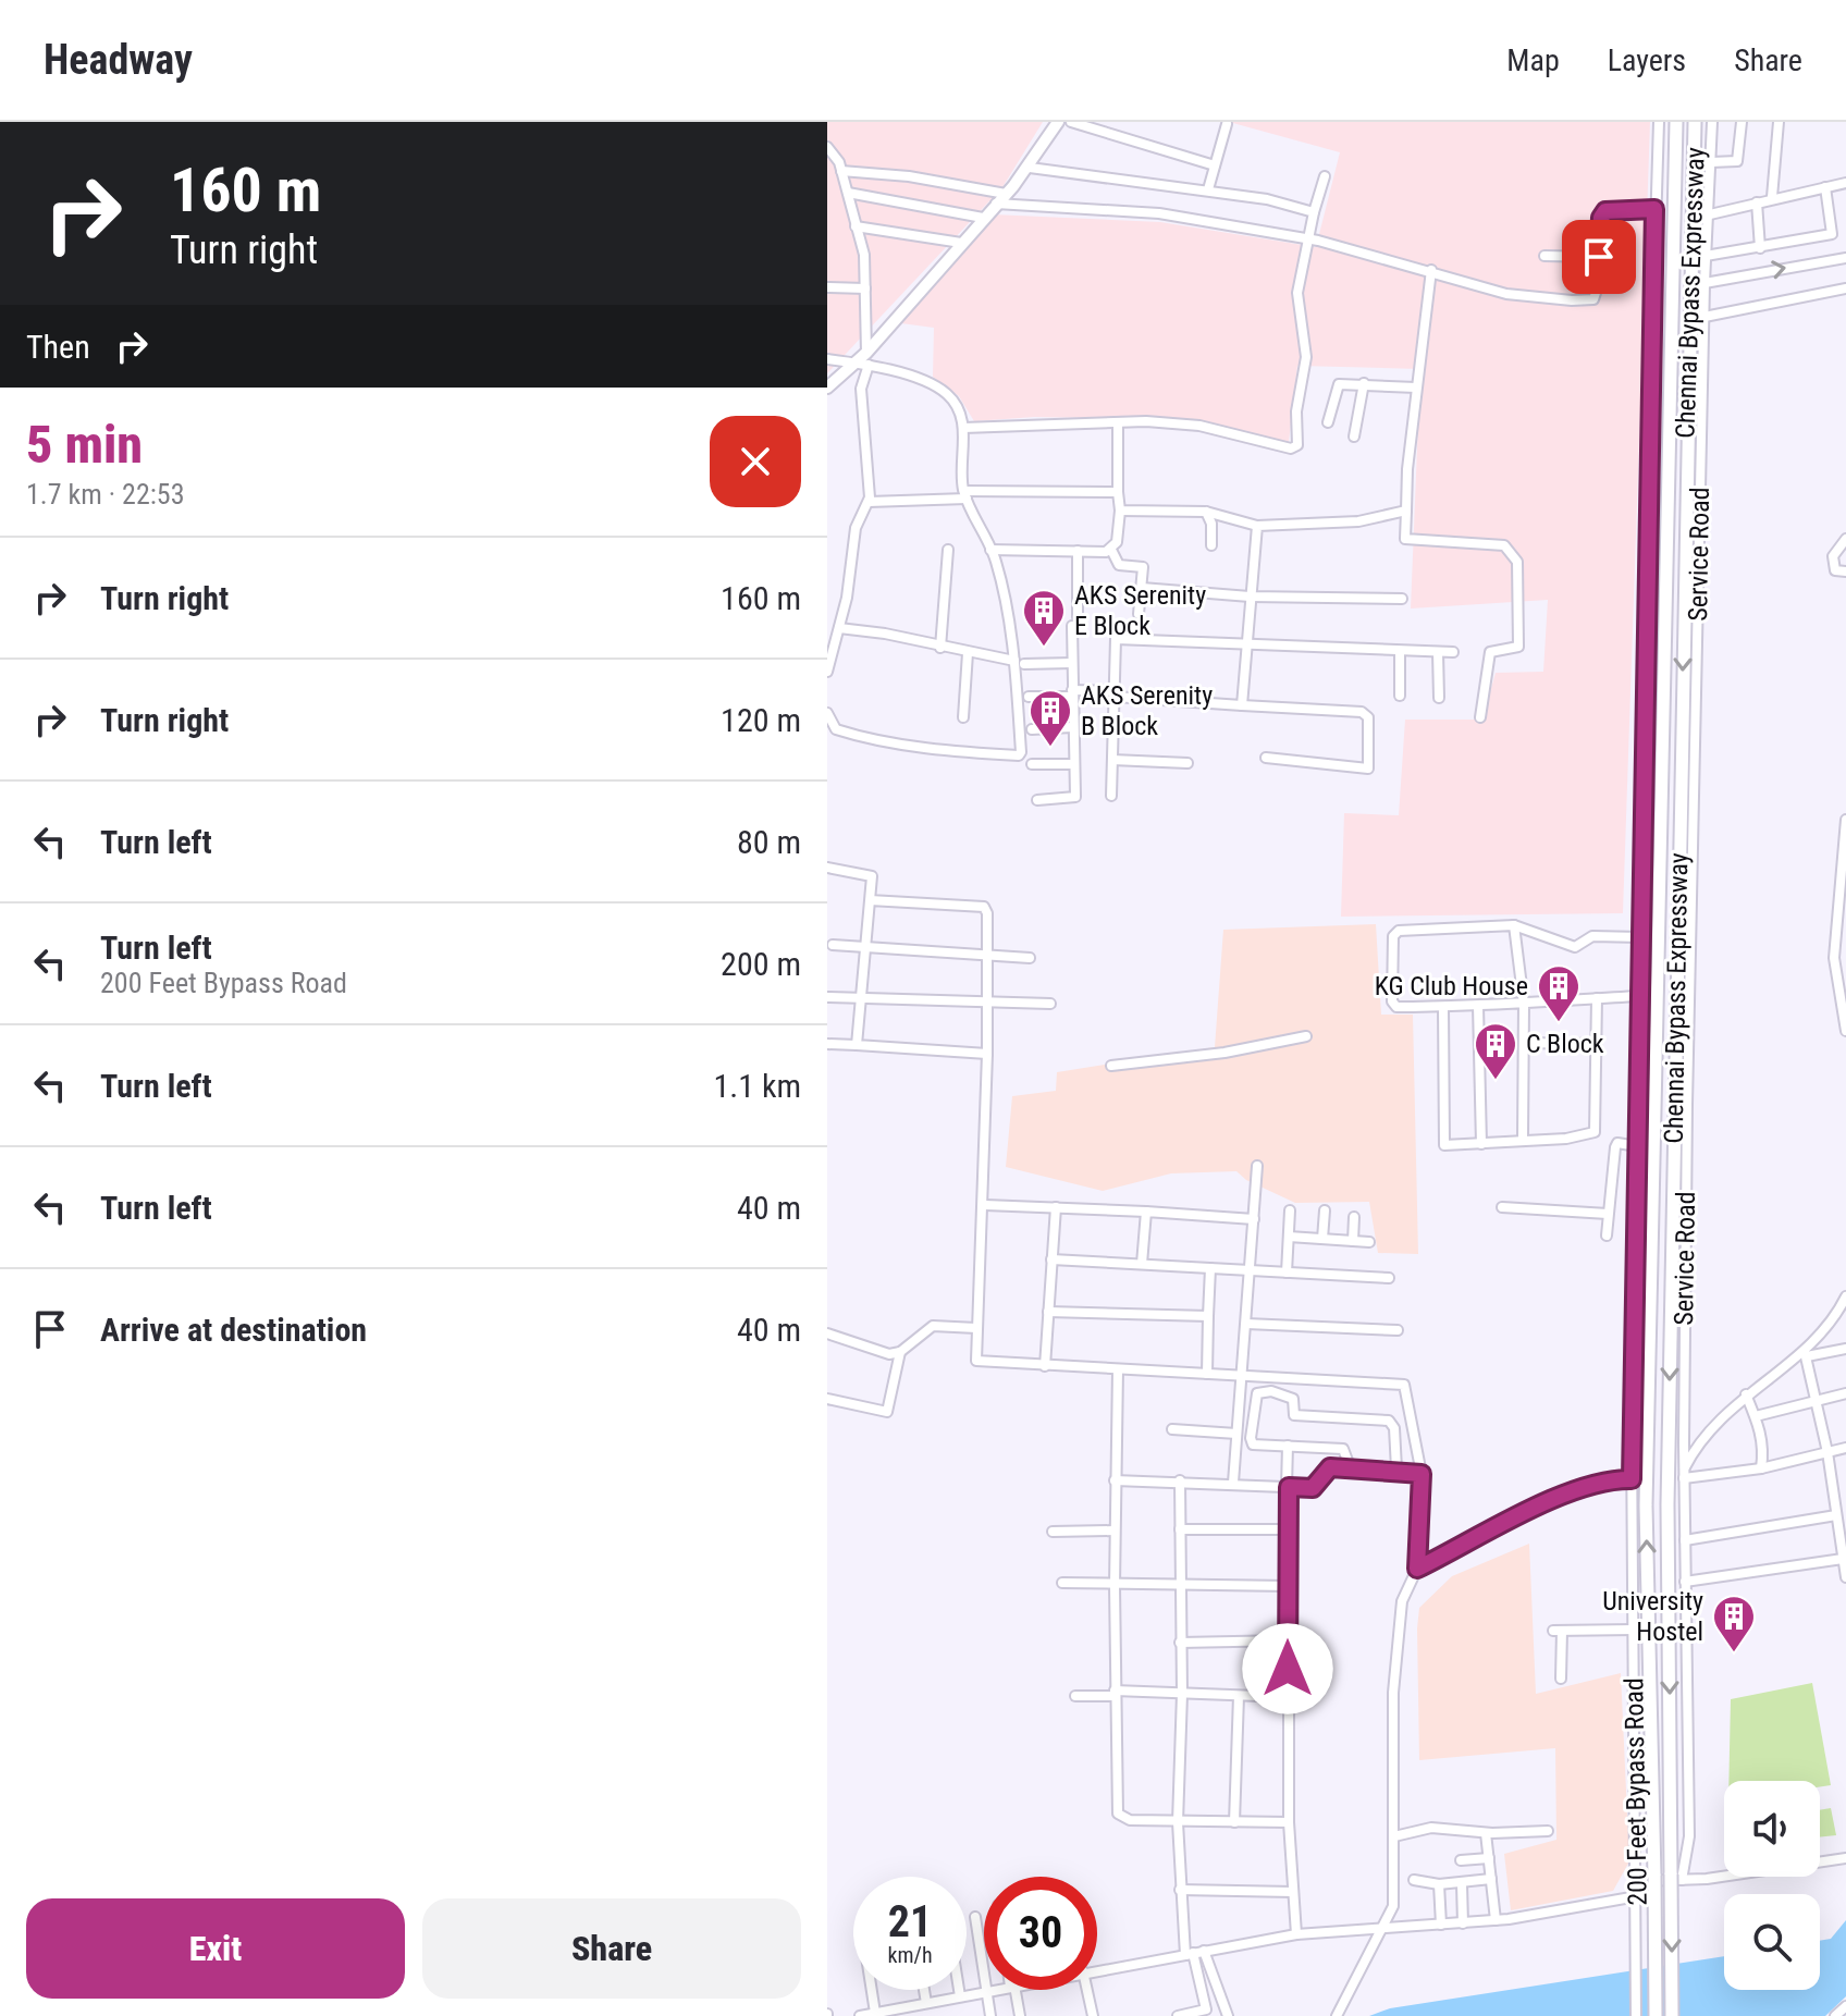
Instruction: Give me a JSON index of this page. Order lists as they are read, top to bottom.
{
  "streets": {
    "highway": ["Chennai Bypass Expressway"],
    "street": ["Service Road", "200 Feet Bypass Road"]
  },
  "crossings": [
    ["Chennai Bypass Expressway", "Service Road"]
  ],
  "places": {
    "building": [
      "AKS Serenity E Block",
      "AKS Serenity B Block",
      "KG Club House",
      "C Block",
      "University Hostel"
    ]
  },
  "page": {
    "header": "Headway",
    "nav": ["Map", "Layers", "Share"],
    "turn": ["160 m", "Turn right"],
    "then": "Then",
    "heading": ["5 min", "1.7 km · 22:53"],
    "list": [
      {
        "name": "Turn right",
        "value": "160 m"
      },
      {
        "name": "Turn right",
        "value": "120 m"
      },
      {
        "name": "Turn left",
        "value": "80 m"
      },
      {
        "name": "Turn left",
        "note": "200 Feet Bypass Road",
        "value": "200 m"
      },
      {
        "name": "Turn left",
        "value": "1.1 km"
      },
      {
        "name": "Turn left",
        "value": "40 m"
      },
      {
        "name": "Arrive at destination",
        "value": "40 m"
      }
    ],
    "speed": "21 km/h",
    "limit": "30",
    "buttons": ["Exit", "Share"]
  }
}
